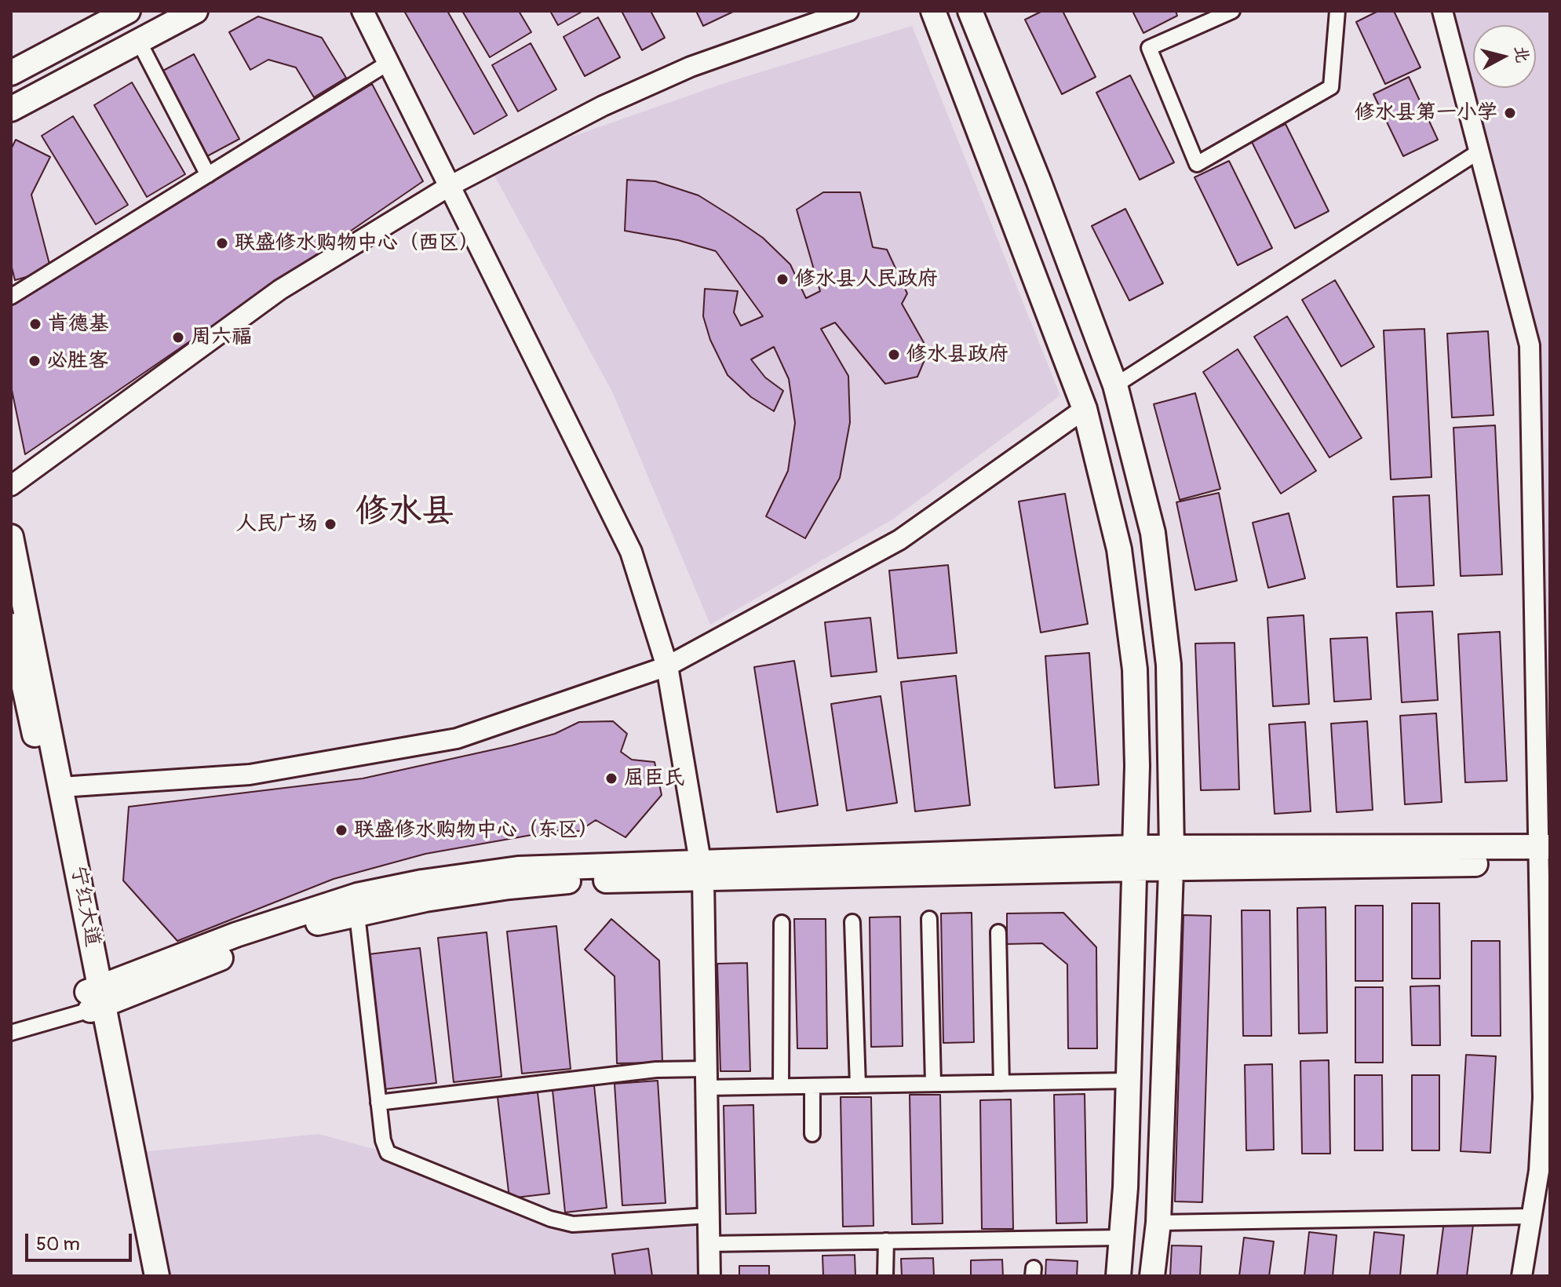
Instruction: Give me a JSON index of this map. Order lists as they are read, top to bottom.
{
  "streets": {
    "main road": ["宁红大道"]
  },
  "districts": ["修水县"],
  "places": [
    "修水县第一小学",
    "联盛修水购物中心（西区）",
    "修水县人民政府",
    "肯德基",
    "周六福",
    "修水县政府",
    "必胜客",
    "人民广场",
    "屈臣氏",
    "联盛修水购物中心（东区）"
  ],
  "scale_bar": "50 m",
  "north": "right"
}
